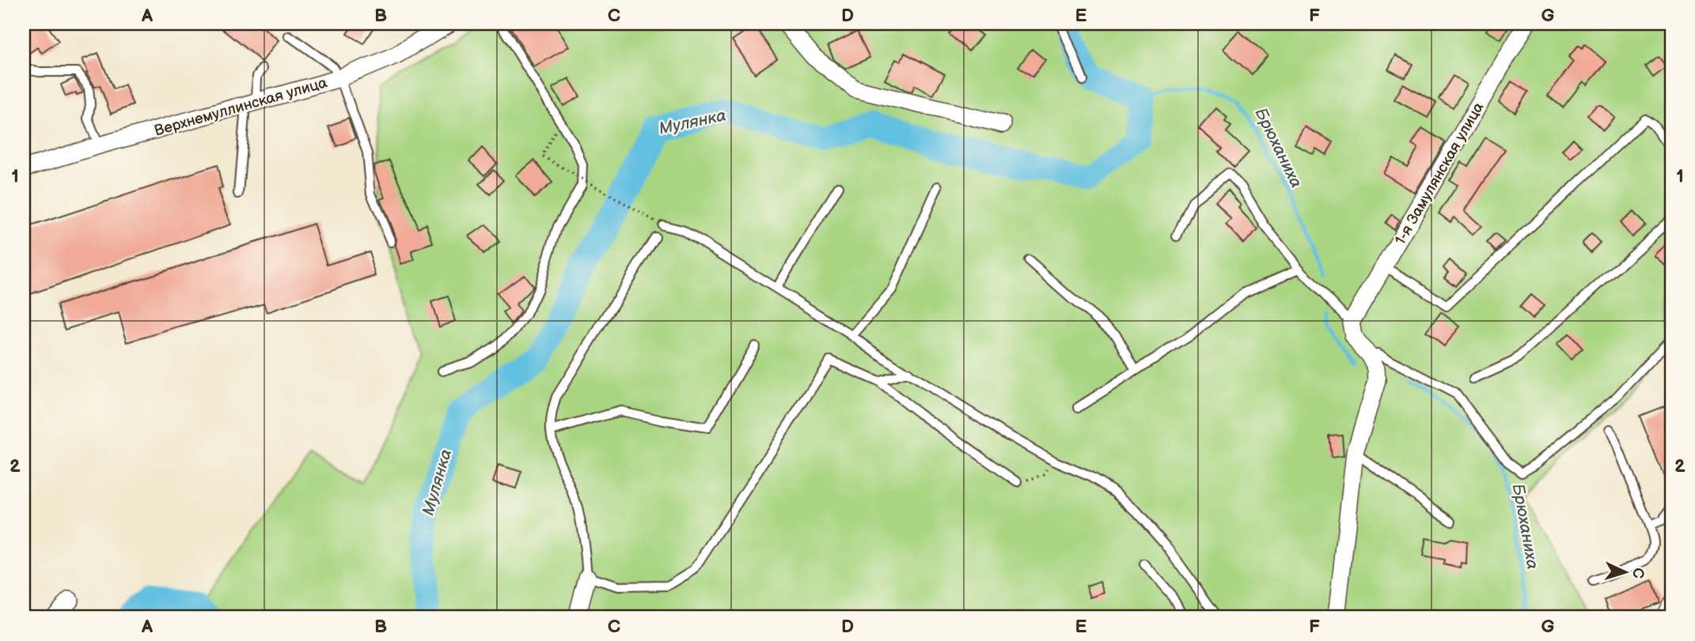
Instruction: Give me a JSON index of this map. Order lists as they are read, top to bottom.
{
  "streets": {
    "street": ["Верхнемуллинская улица", "1-я Замулянская улица"]
  },
  "water": ["Мулянка", "Брюханиха"],
  "north": "right",
  "grid": {
    "columns": [
      "A",
      "B",
      "C",
      "D",
      "E",
      "F",
      "G"
    ],
    "rows": ["1", "2"]
  }
}
